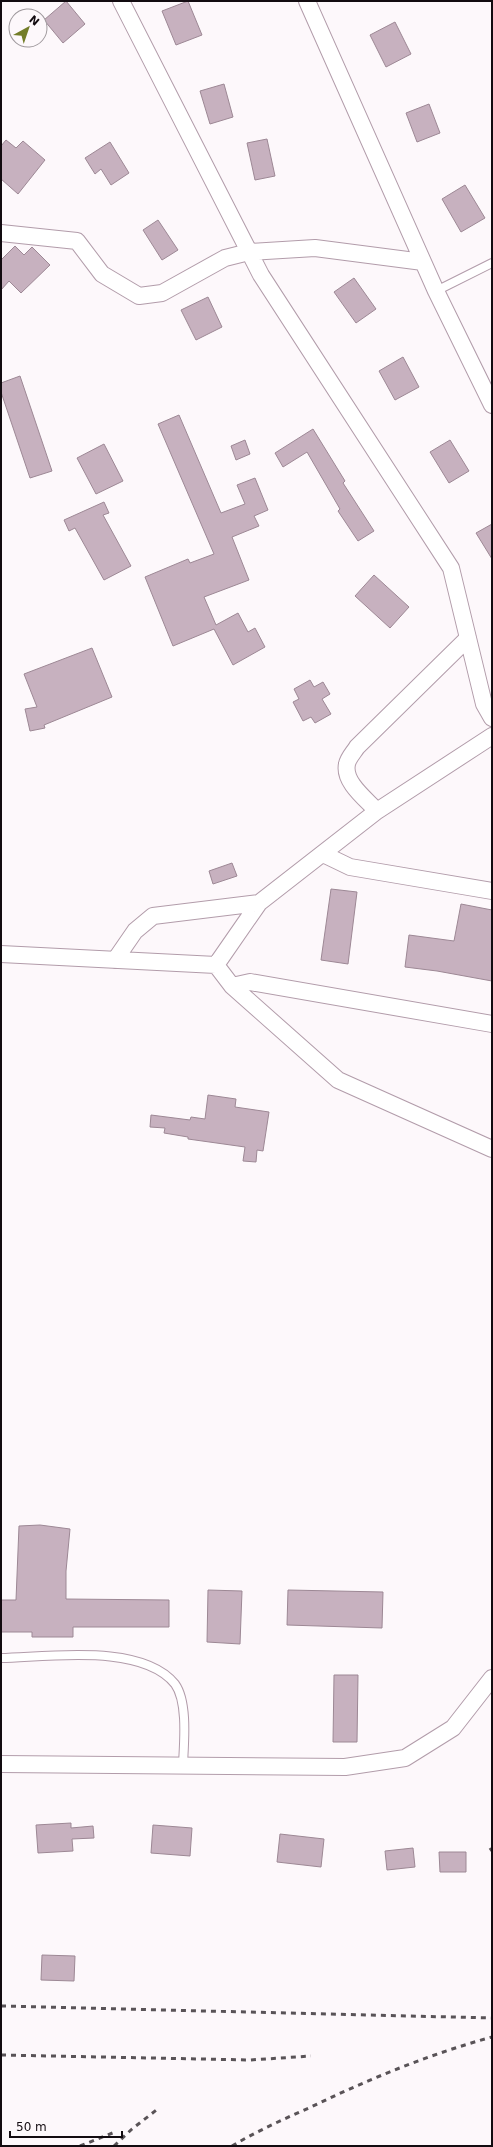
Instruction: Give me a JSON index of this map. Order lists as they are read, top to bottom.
{
  "scale_bar": "50 m",
  "north": "top right"
}
